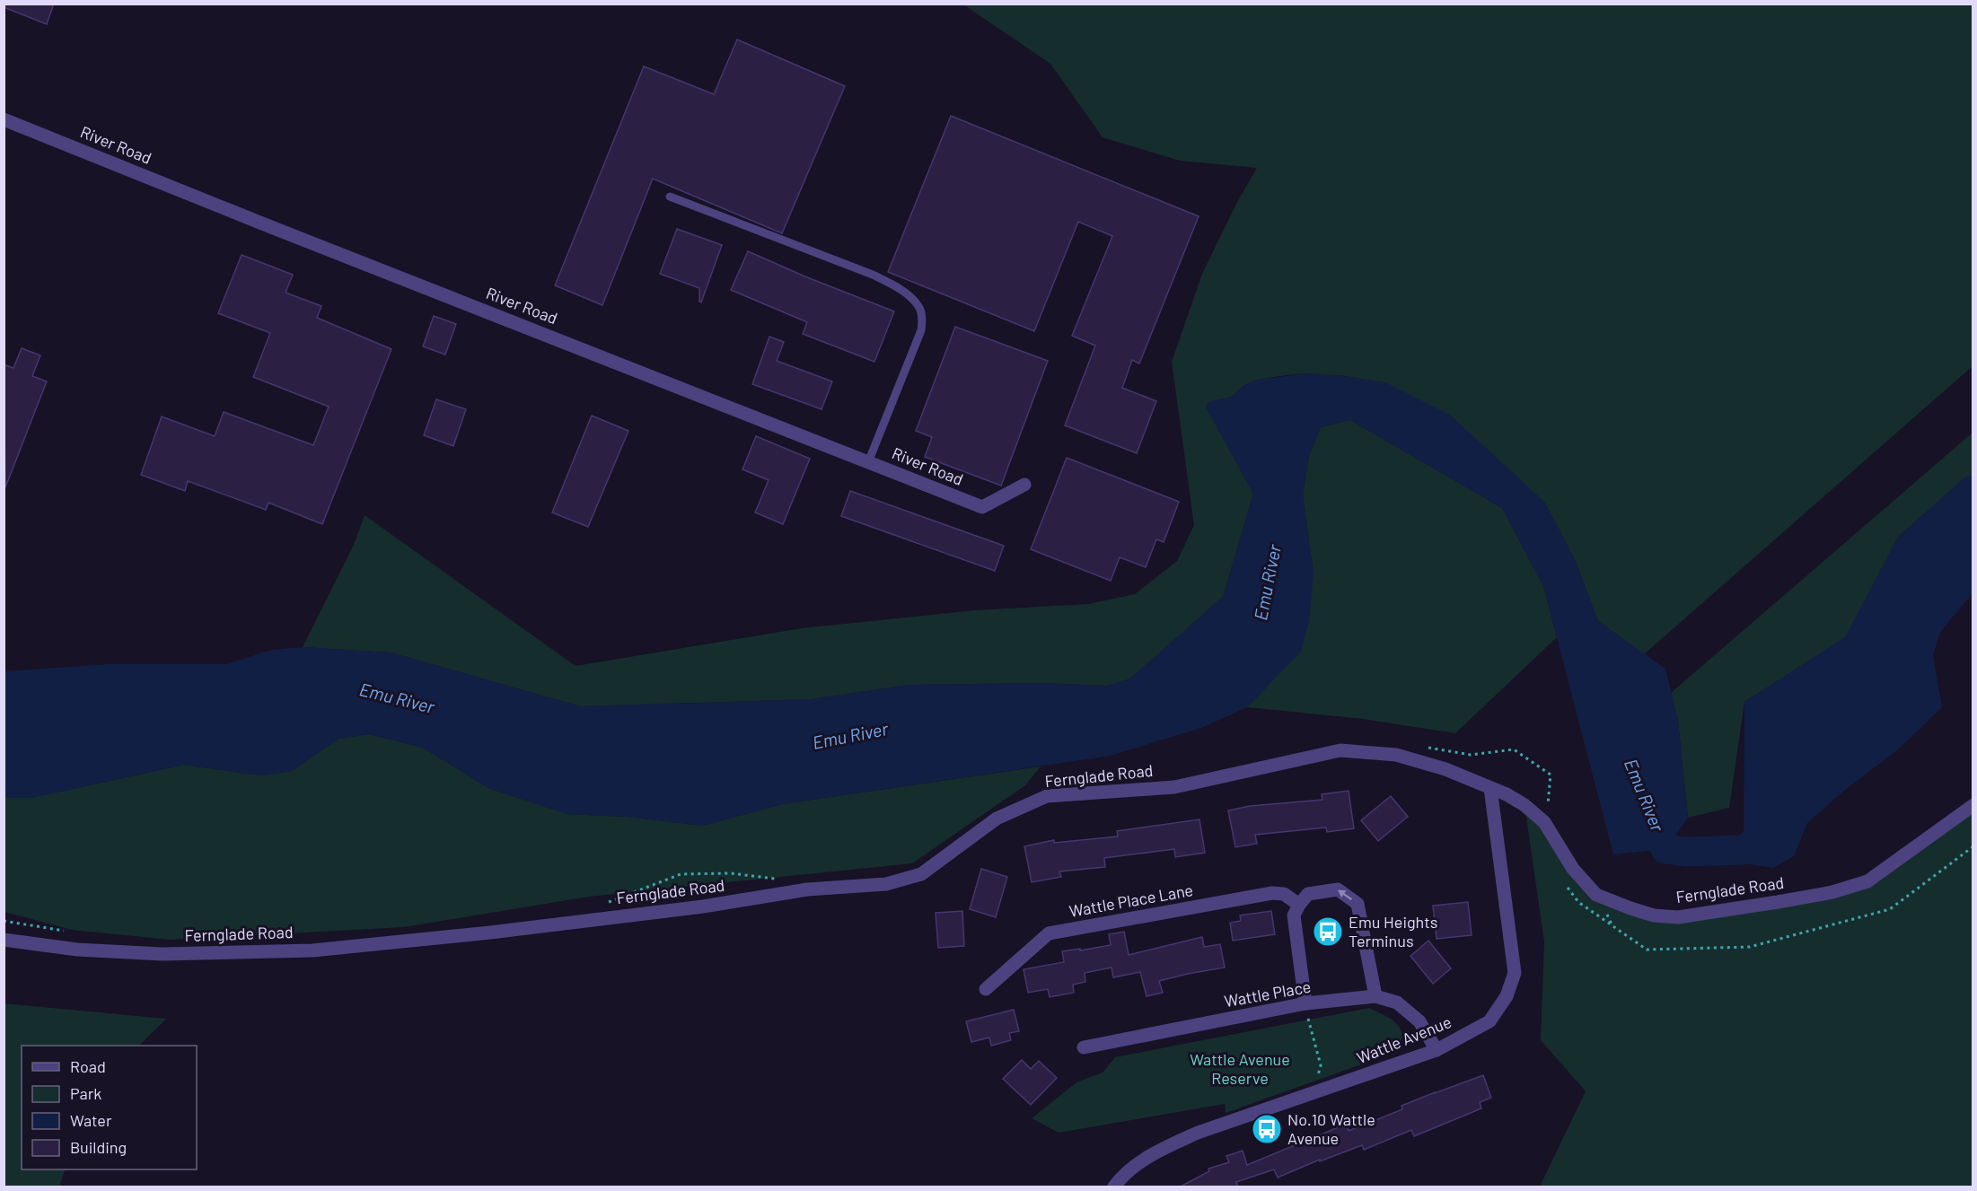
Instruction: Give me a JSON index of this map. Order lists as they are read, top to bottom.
{
  "streets": {
    "street": [
      "River Road",
      "Fernglade Road",
      "Wattle Place Lane",
      "Wattle Place",
      "Wattle Avenue"
    ]
  },
  "crossings": [
    ["Fernglade Road", "Wattle Avenue"],
    ["Wattle Place", "Wattle Avenue"]
  ],
  "water": ["Emu River"],
  "parks": ["Wattle Avenue Reserve"],
  "places": {
    "bus stop": ["Emu Heights Terminus", "No.10 Wattle Avenue"]
  },
  "legend": [
    "Road",
    "Park",
    "Water",
    "Building"
  ]
}
